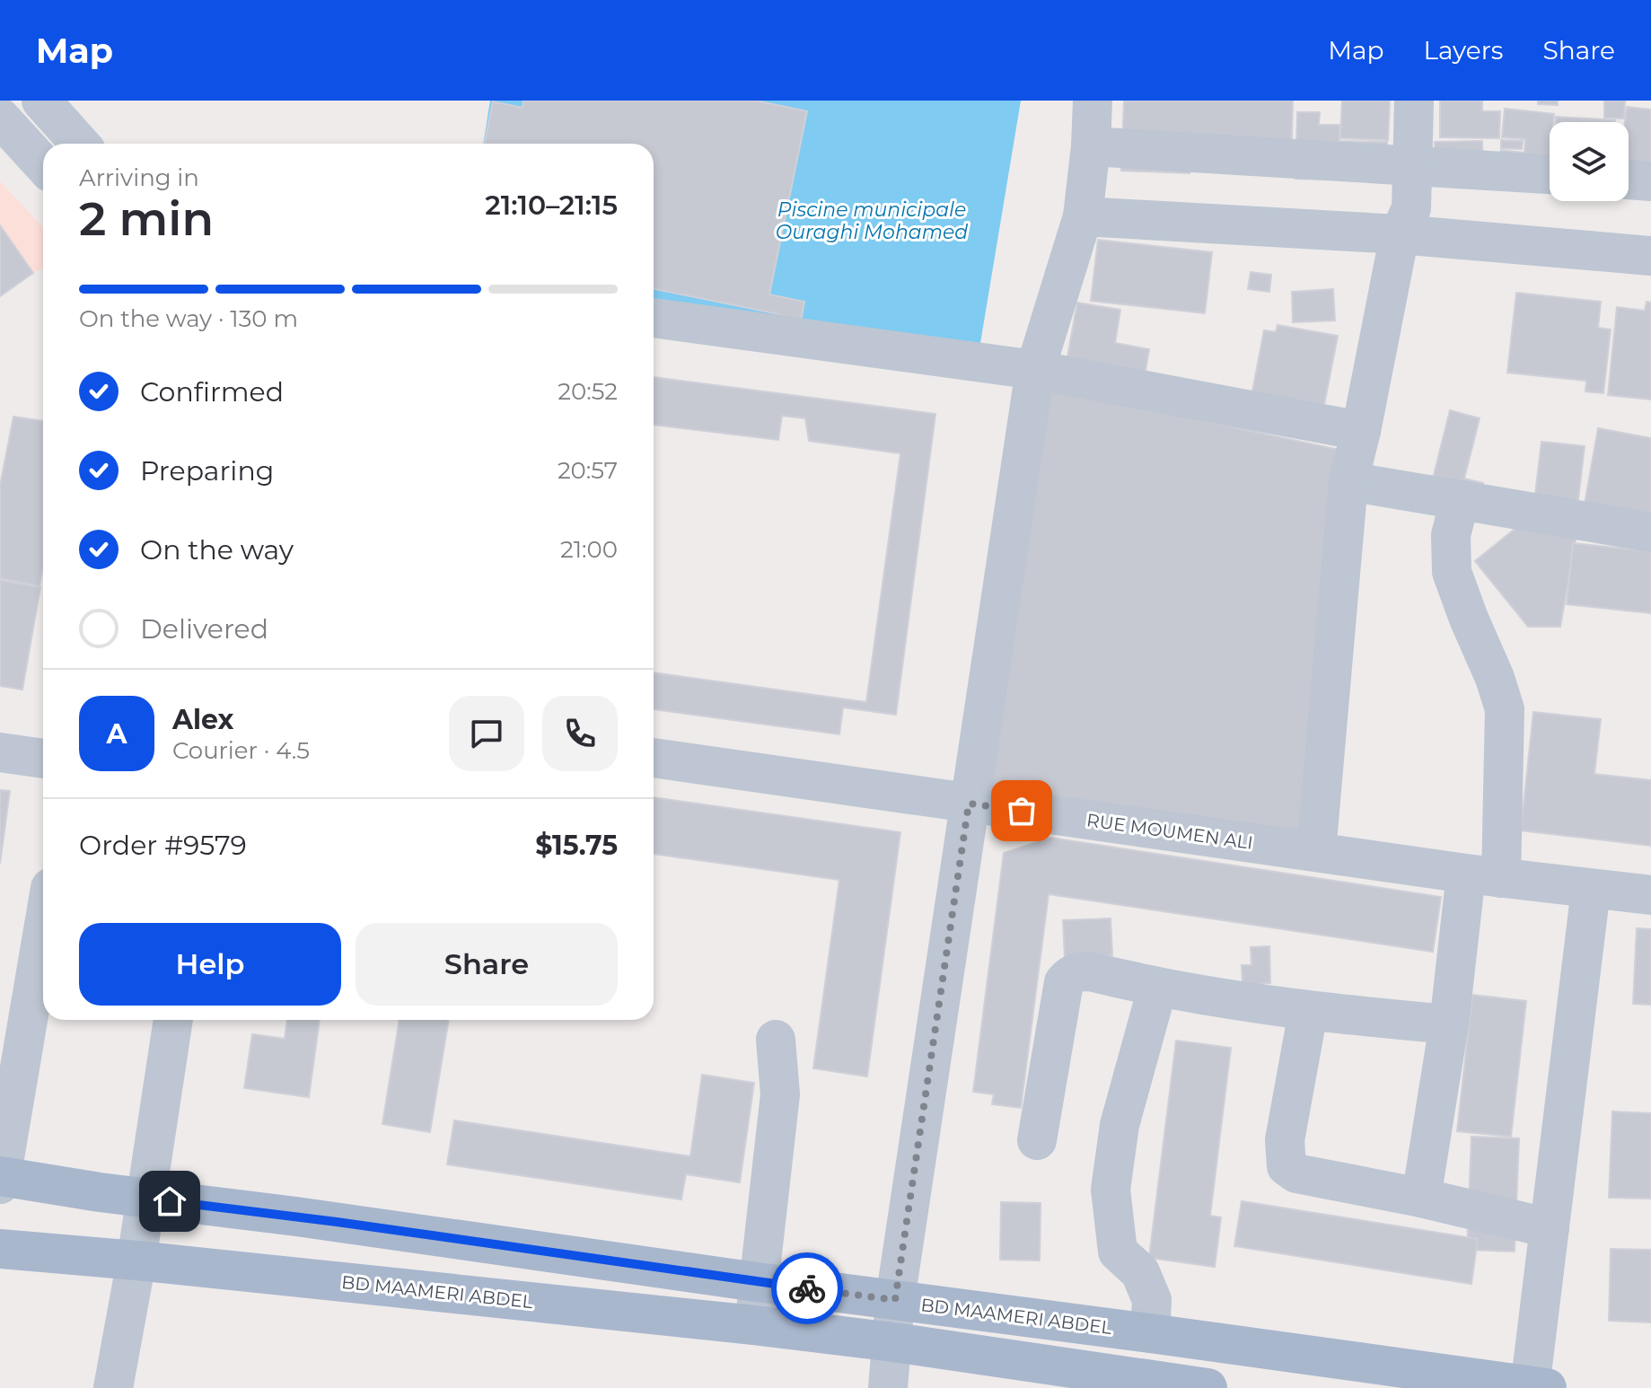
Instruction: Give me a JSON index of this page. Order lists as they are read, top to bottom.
{
  "streets": {
    "main road": ["BD MAAMERI ABDEL"],
    "street": ["RUE MOUMEN ALI"]
  },
  "water": ["Piscine municipale Ouraghi Mohamed"],
  "page": {
    "header": "Map",
    "nav": ["Map", "Layers", "Share"],
    "heading": ["2 min", "Arriving in", "21:10–21:15"],
    "panel": [
      "Alex",
      "Courier · 4.5",
      "Order #9579",
      "$15.75"
    ],
    "bar": "On the way · 130 m",
    "list": [
      ["Confirmed", "20:52"],
      ["Preparing", "20:57"],
      ["On the way", "21:00"],
      "Delivered"
    ],
    "round": "A",
    "buttons": ["Help", "Share"]
  }
}
